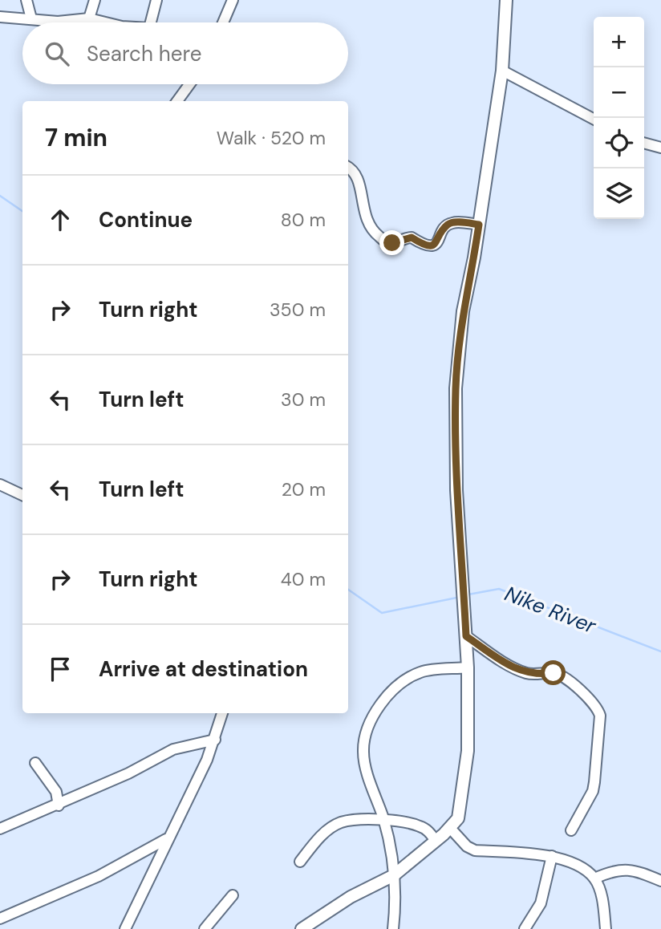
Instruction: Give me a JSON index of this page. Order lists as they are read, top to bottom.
{
  "water": ["Nike River"],
  "page": {
    "map_buttons": ["+", "−"],
    "search": "Search here",
    "heading": ["7 min", "Walk · 520 m"],
    "list": [
      ["Continue", "80 m"],
      ["Turn right", "350 m"],
      ["Turn left", "30 m"],
      ["Turn left", "20 m"],
      ["Turn right", "40 m"],
      "Arrive at destination"
    ]
  }
}
